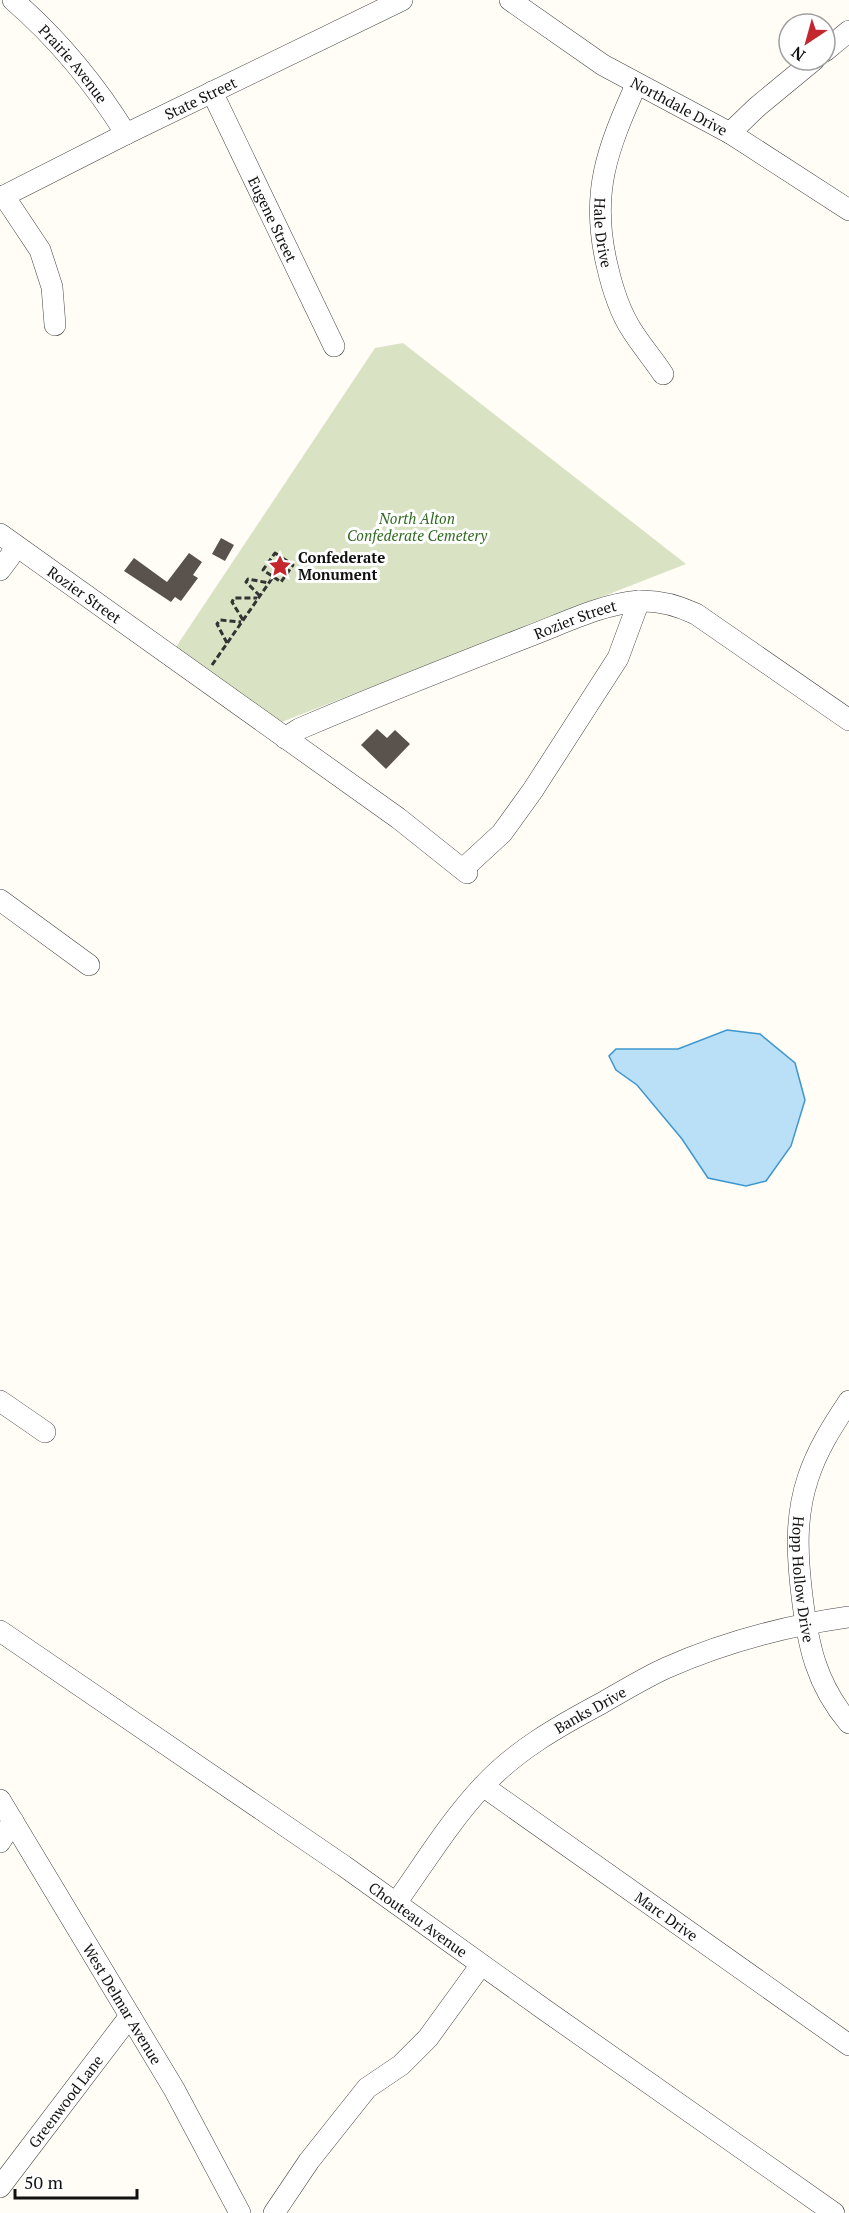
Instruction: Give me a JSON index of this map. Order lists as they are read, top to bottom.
{
  "streets": {
    "street": [
      "Prairie Avenue",
      "State Street",
      "Northdale Drive",
      "Eugene Street",
      "Hale Drive",
      "Rozier Street",
      "Hopp Hollow Drive",
      "Banks Drive",
      "Marc Drive",
      "Chouteau Avenue",
      "West Delmar Avenue",
      "Greenwood Lane"
    ]
  },
  "crossings": [
    ["Prairie Avenue", "State Street"],
    ["State Street", "Eugene Street"],
    ["Northdale Drive", "Hale Drive"],
    ["Hopp Hollow Drive", "Banks Drive"],
    ["Banks Drive", "Marc Drive"],
    ["Banks Drive", "Chouteau Avenue"],
    ["West Delmar Avenue", "Greenwood Lane"]
  ],
  "parks": ["North Alton Confederate Cemetery"],
  "places": {
    "place": ["Confederate Monument"]
  },
  "scale_bar": "50 m",
  "north": "bottom left"
}
